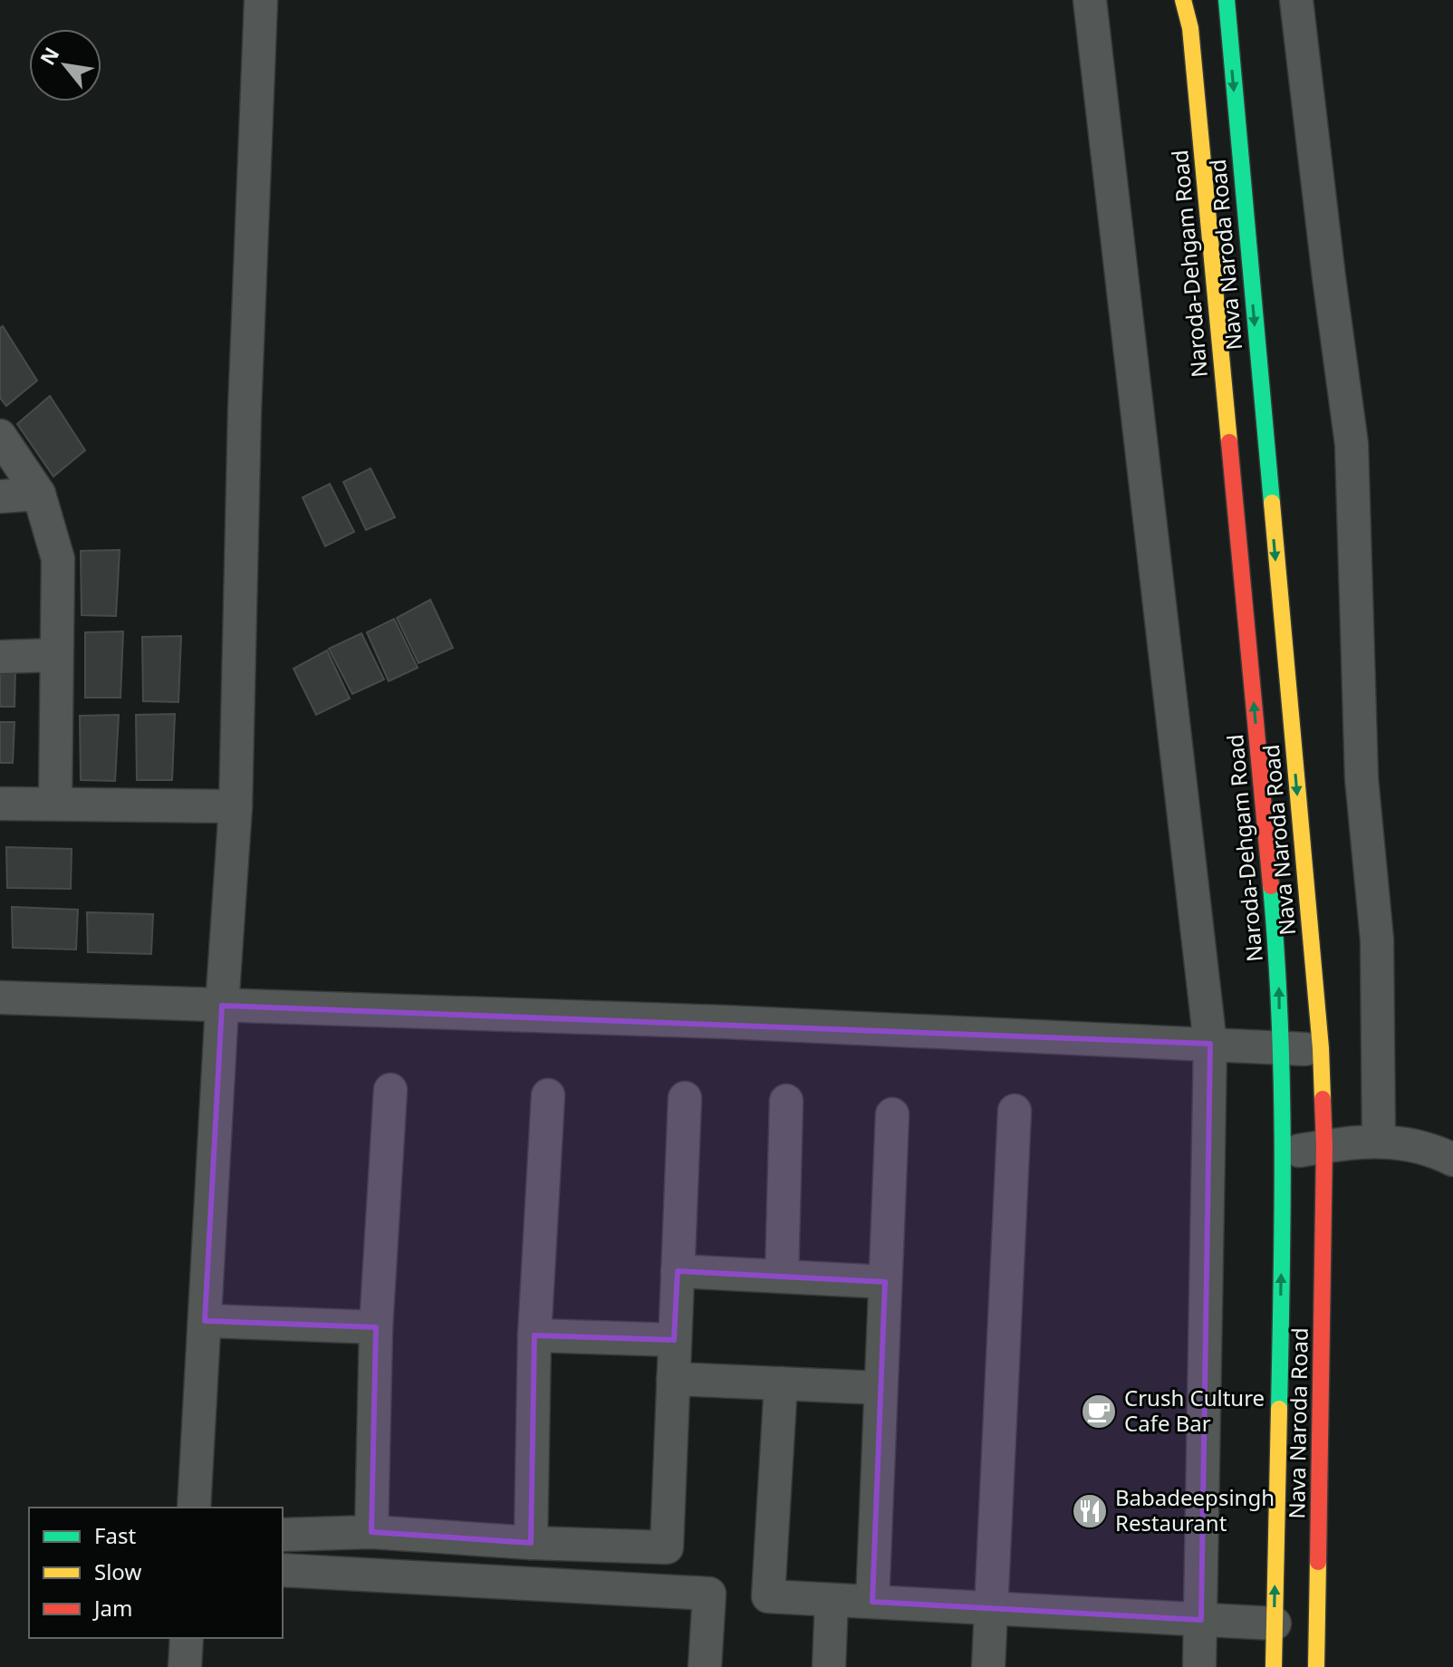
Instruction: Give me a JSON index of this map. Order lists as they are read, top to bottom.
{
  "streets": {
    "main road": ["Nava Naroda Road", "Naroda-Dehgam Road"]
  },
  "one_way": ["Nava Naroda Road", "Naroda-Dehgam Road"],
  "places": {
    "cafe": ["Crush Culture Cafe Bar"],
    "restaurant": ["Babadeepsingh Restaurant"]
  },
  "legend": ["Fast", "Slow", "Jam"],
  "north": "top left"
}
